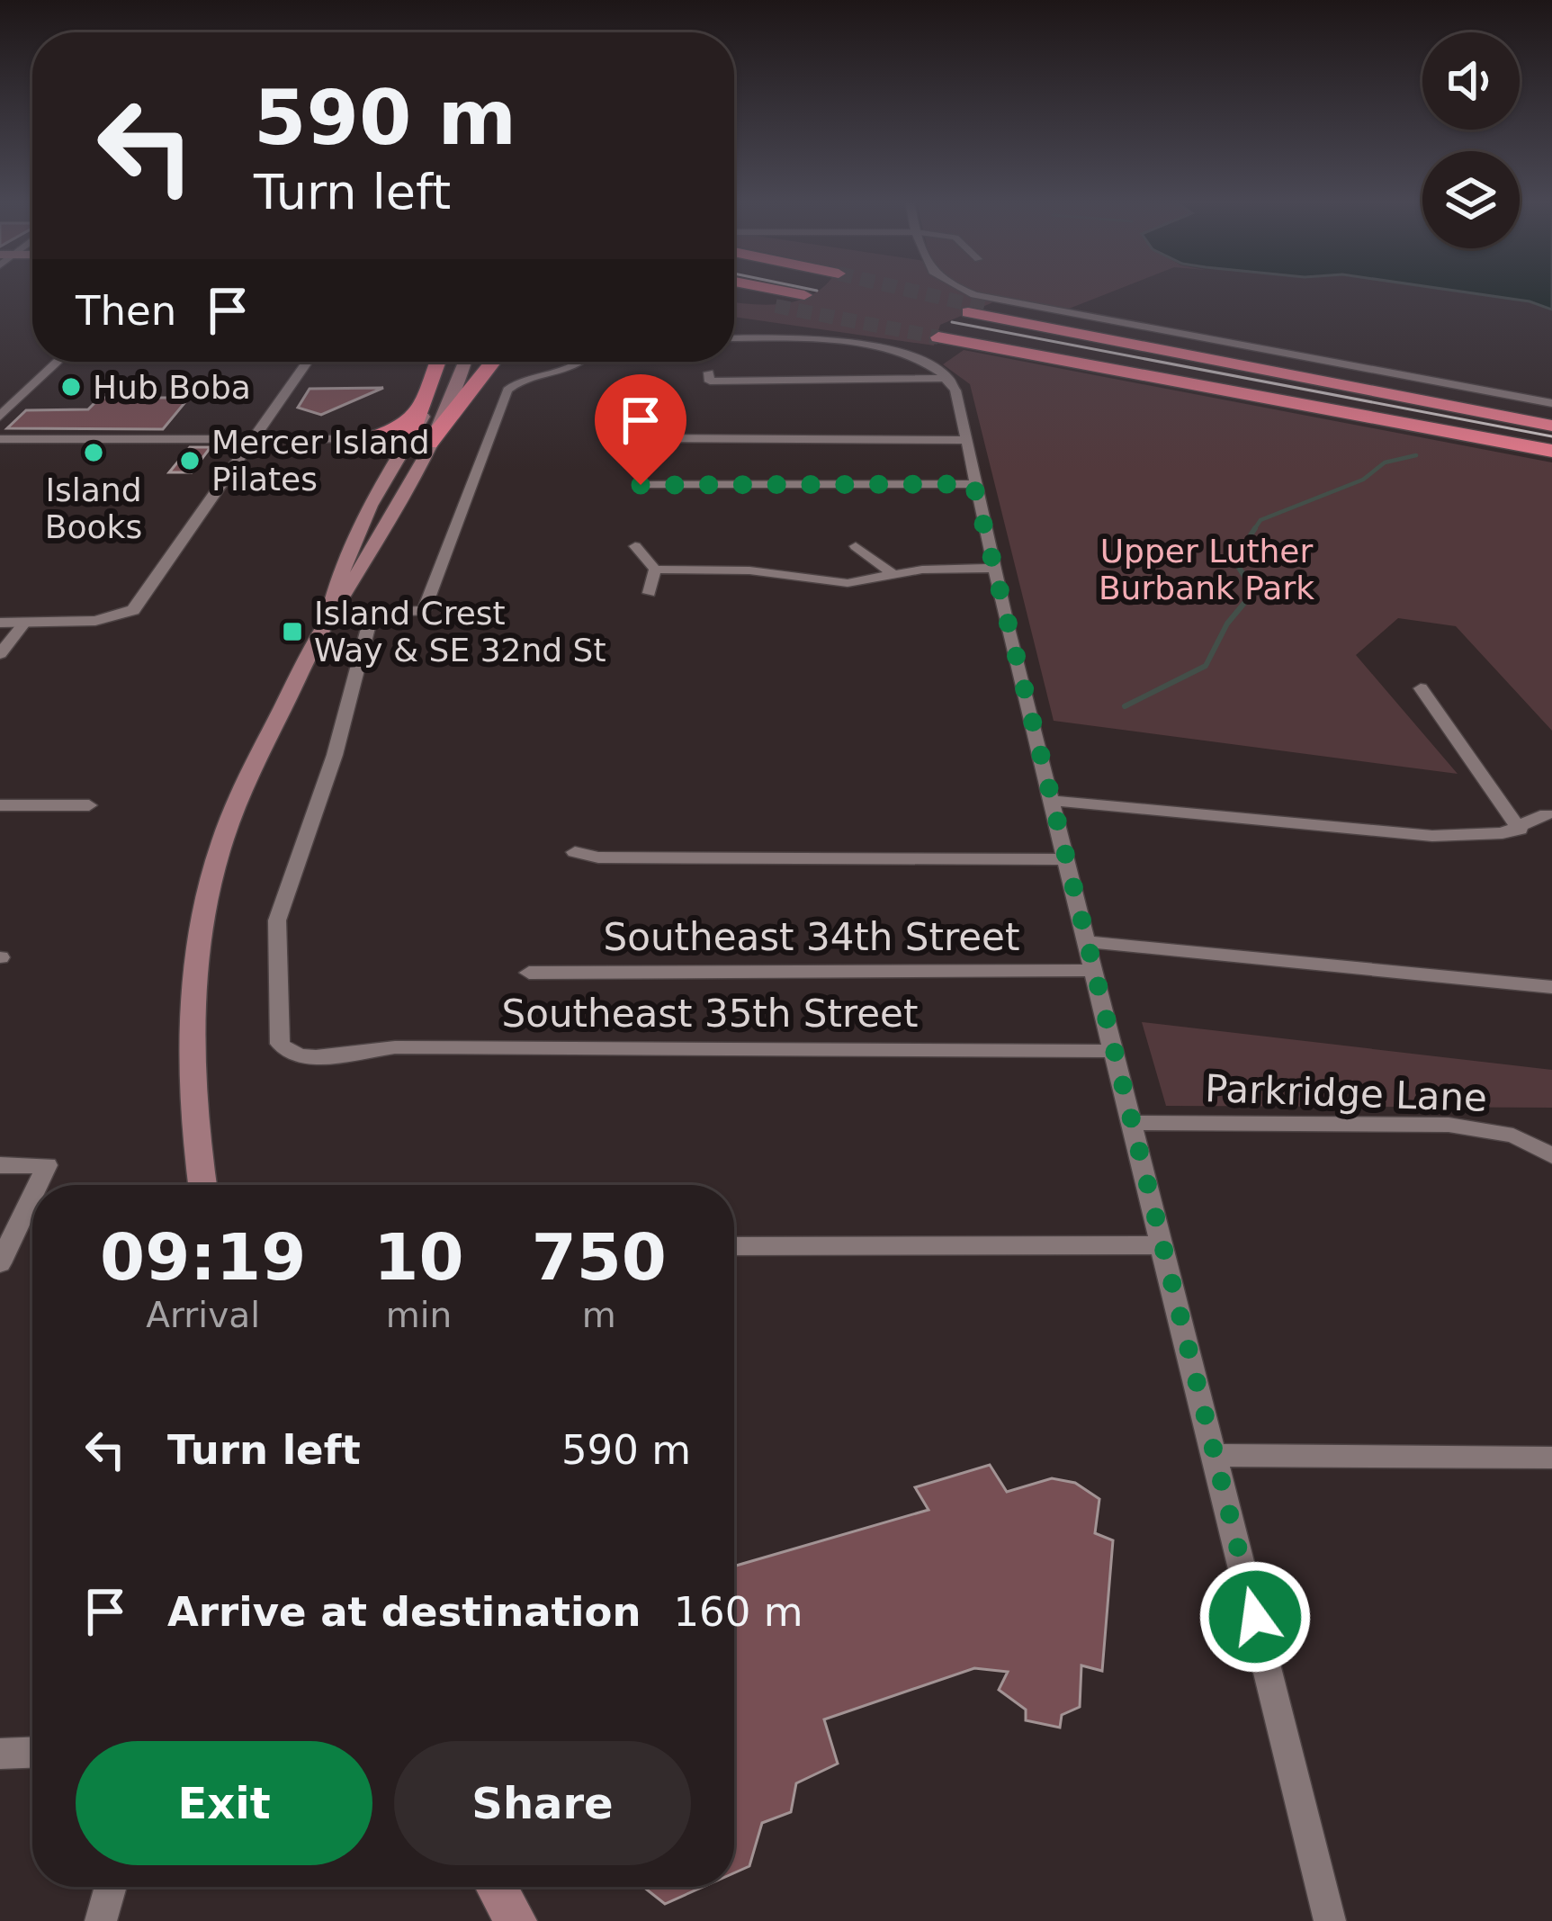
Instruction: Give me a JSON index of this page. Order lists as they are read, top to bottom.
{
  "streets": {
    "street": ["Southeast 34th Street", "Southeast 35th Street", "Parkridge Lane"]
  },
  "parks": ["Upper Luther Burbank Park"],
  "places": {
    "other": ["Hub Boba", "Island Books", "Mercer Island Pilates"],
    "transit": ["Island Crest Way & SE 32nd St"]
  },
  "page": {
    "turn": ["590 m", "Turn left"],
    "then": "Then",
    "eta": [
      "09:19",
      "Arrival",
      "10",
      "min",
      "750",
      "m"
    ],
    "list": [
      {
        "name": "Turn left",
        "value": "590 m"
      },
      {
        "name": "Arrive at destination",
        "value": "160 m"
      }
    ],
    "buttons": ["Exit", "Share"]
  }
}
